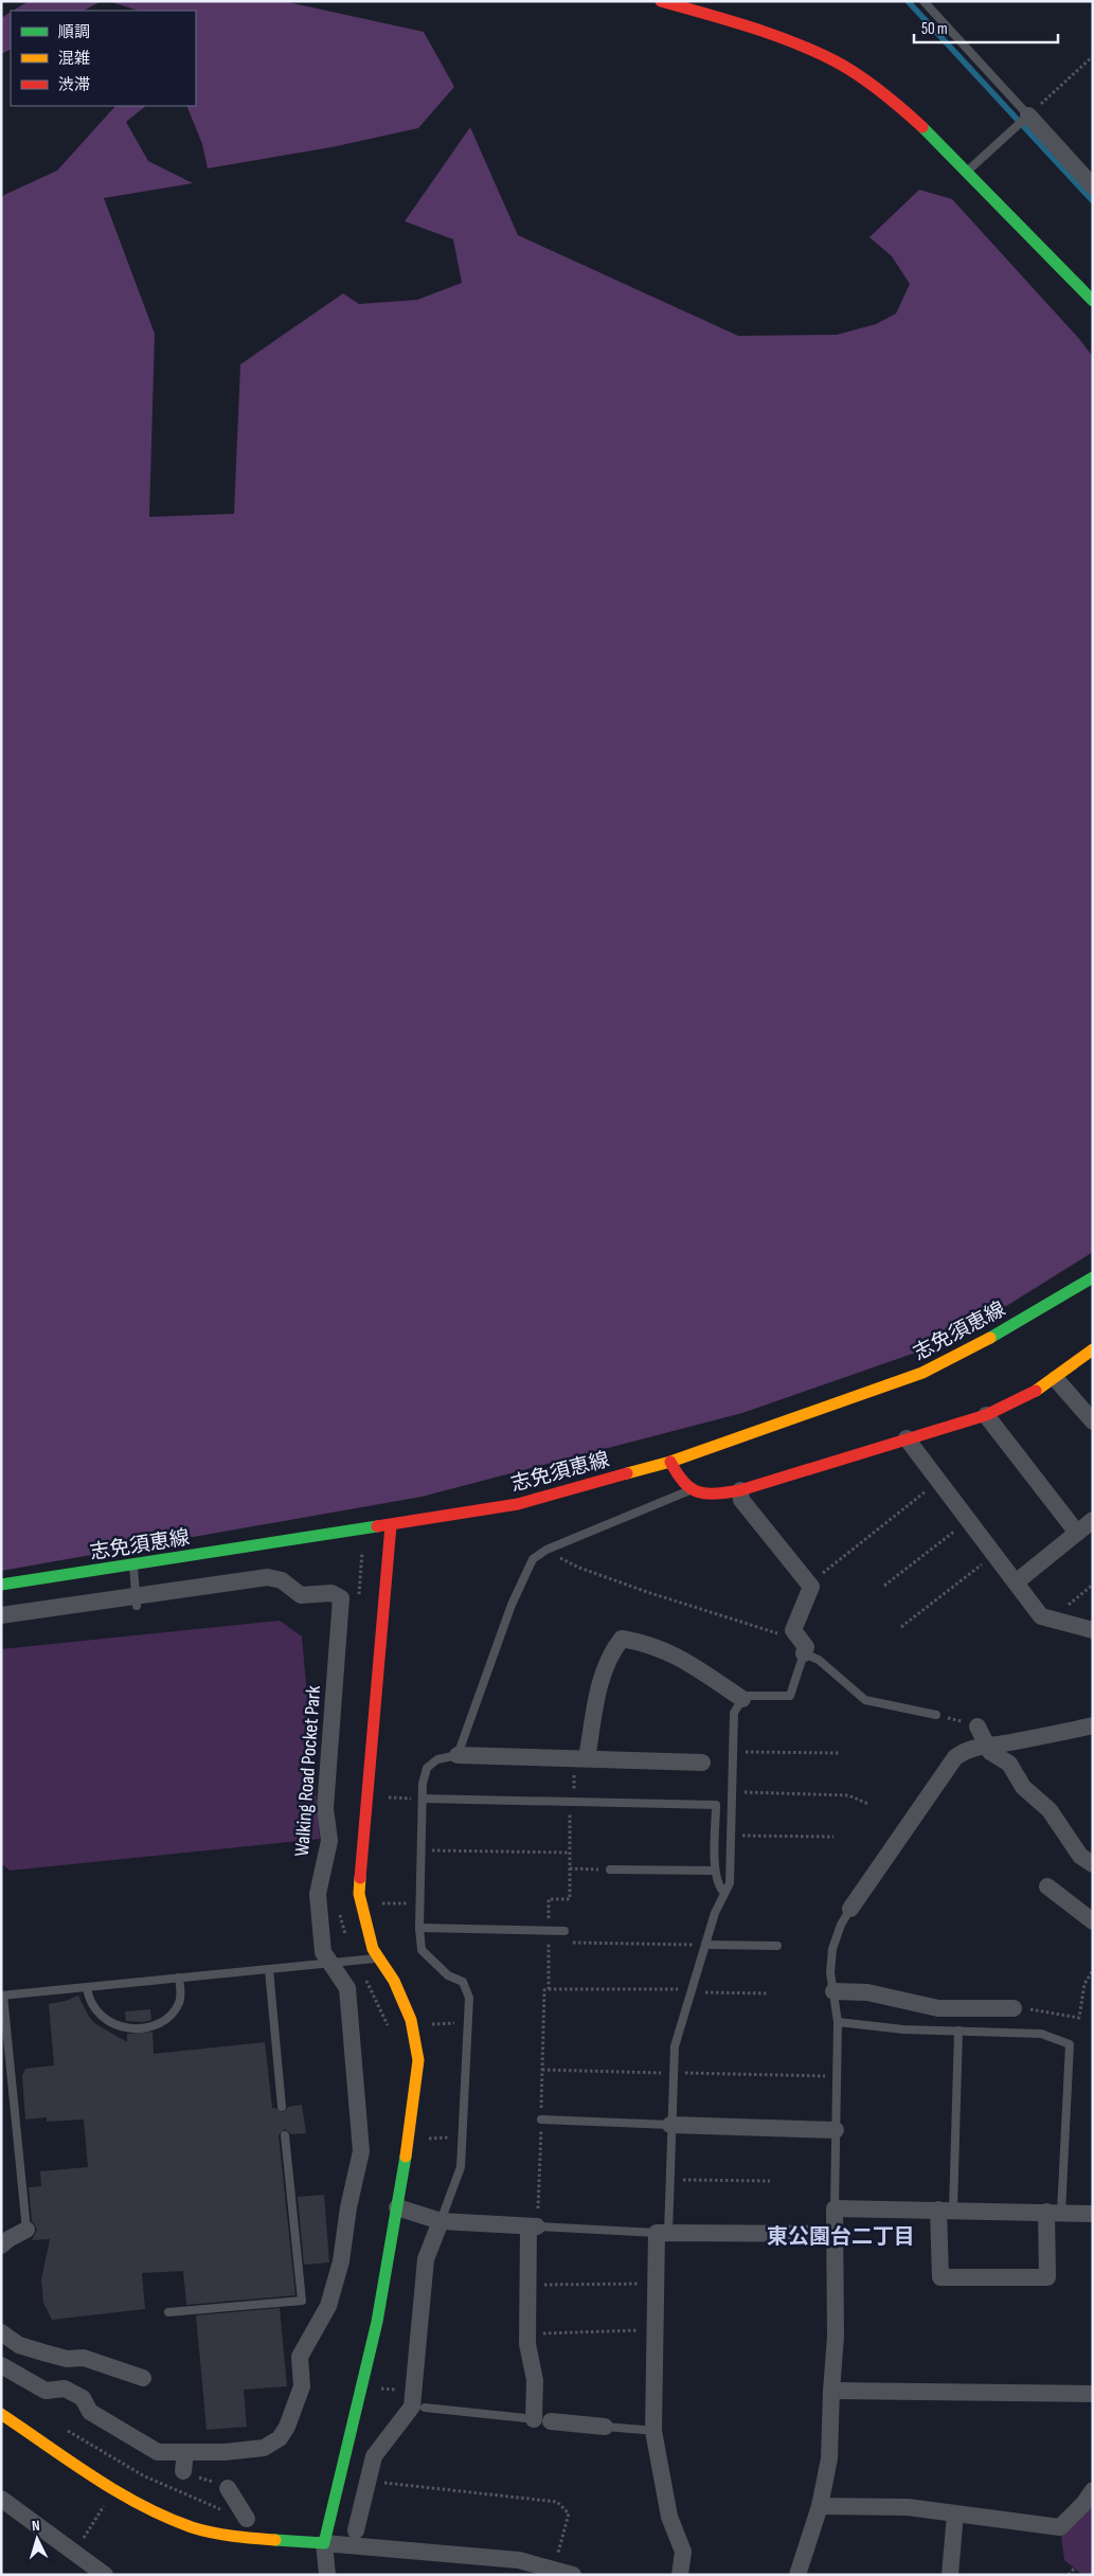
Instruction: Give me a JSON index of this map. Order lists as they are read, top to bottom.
{
  "streets": {
    "street": ["志免須恵線", "Walking Road Pocket Park"]
  },
  "districts": ["東公園台二丁目"],
  "legend": ["順調", "混雑", "渋滞"],
  "scale_bar": "50 m",
  "north": "top"
}
